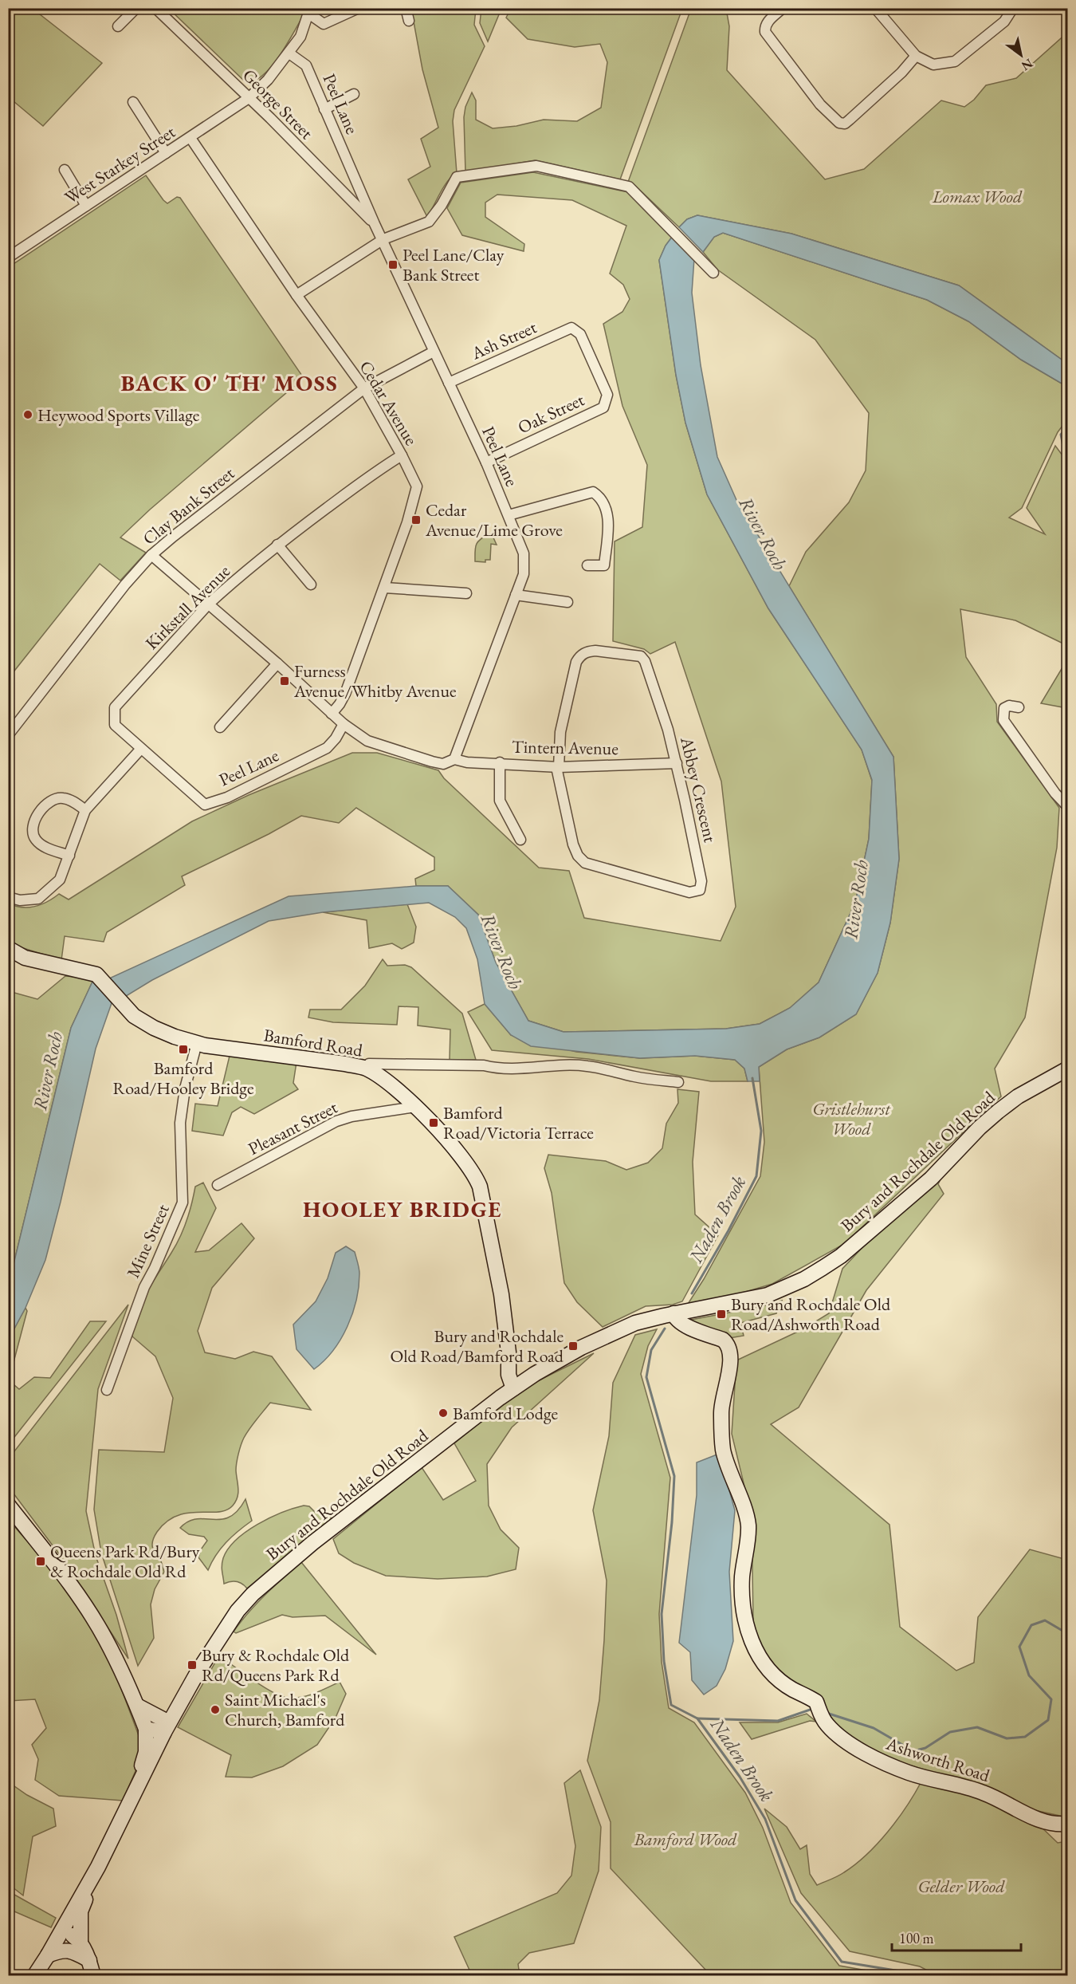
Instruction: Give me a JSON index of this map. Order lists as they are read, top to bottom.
{
  "streets": {
    "street": [
      "George Street",
      "Peel Lane",
      "West Starkey Street",
      "Ash Street",
      "Cedar Avenue",
      "Oak Street",
      "Clay Bank Street",
      "Kirkstall Avenue",
      "Tintern Avenue",
      "Abbey Crescent",
      "Bamford Road",
      "Pleasant Street",
      "Bury and Rochdale Old Road",
      "Mine Street",
      "Ashworth Road"
    ]
  },
  "crossings": [
    ["George Street", "Peel Lane"],
    ["George Street", "West Starkey Street"],
    ["Peel Lane", "West Starkey Street"],
    ["Peel Lane", "Ash Street"],
    ["Peel Lane", "Oak Street"],
    ["Peel Lane", "Clay Bank Street"],
    ["Peel Lane", "Kirkstall Avenue"],
    ["Peel Lane", "Tintern Avenue"],
    ["West Starkey Street", "Cedar Avenue"],
    ["Ash Street", "Oak Street"],
    ["Cedar Avenue", "Clay Bank Street"],
    ["Cedar Avenue", "Kirkstall Avenue"],
    ["Tintern Avenue", "Abbey Crescent"],
    ["Bamford Road", "Pleasant Street"],
    ["Bamford Road", "Bury and Rochdale Old Road"],
    ["Bamford Road", "Mine Street"],
    ["Bury and Rochdale Old Road", "Ashworth Road"]
  ],
  "districts": ["BACK O' TH' MOSS", "HOOLEY BRIDGE"],
  "water": ["River Roch", "Naden Brook"],
  "parks": [
    "Lomax Wood",
    "Gristlehurst Wood",
    "Bamford Wood",
    "Gelder Wood"
  ],
  "places": {
    "transit": [
      "Peel Lane/Clay Bank Street",
      "Cedar Avenue/Lime Grove",
      "Furness Avenue/Whitby Avenue",
      "Bamford Road/Hooley Bridge",
      "Bamford Road/Victoria Terrace",
      "Bury and Rochdale Old Road/Ashworth Road",
      "Bury and Rochdale Old Road/Bamford Road",
      "Queens Park Rd/Bury & Rochdale Old Rd",
      "Bury & Rochdale Old Rd/Queens Park Rd"
    ],
    "other": ["Heywood Sports Village", "Bamford Lodge", "Saint Michael's Church, Bamford"]
  },
  "scale_bar": "100 m",
  "north": "bottom right"
}
